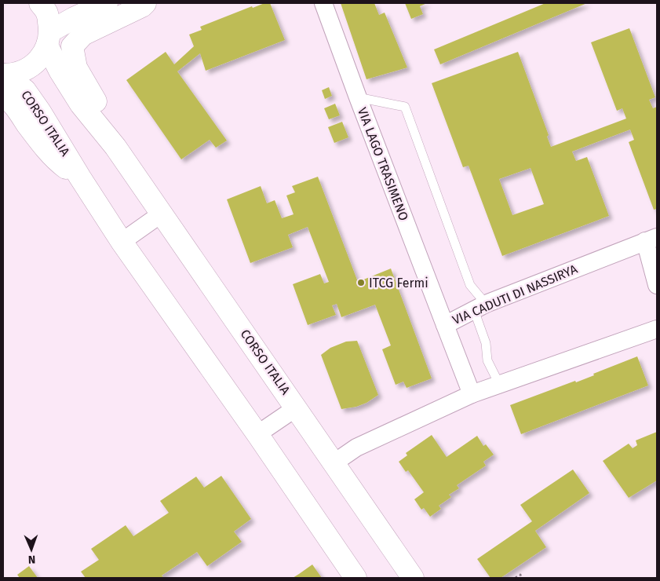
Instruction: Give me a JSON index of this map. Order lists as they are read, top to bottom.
{
  "streets": {
    "street": ["CORSO ITALIA", "VIA LAGO TRASIMENO", "VIA CADUTI DI NASSIRYA"]
  },
  "crossings": [
    ["VIA LAGO TRASIMENO", "VIA CADUTI DI NASSIRYA"]
  ],
  "places": ["ITCG Fermi"],
  "north": "bottom"
}
